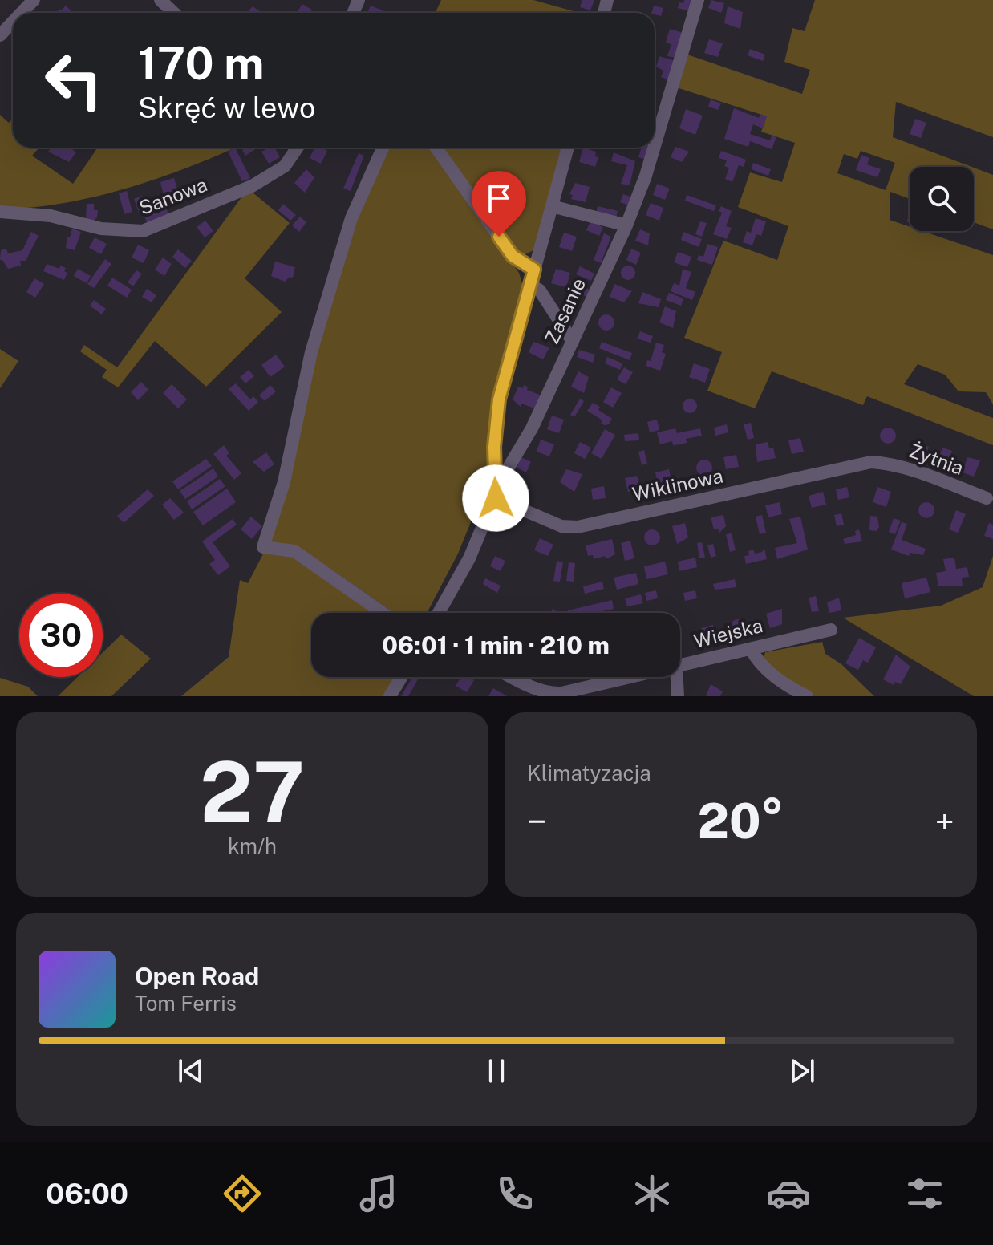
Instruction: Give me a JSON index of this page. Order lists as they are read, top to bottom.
{
  "streets": {
    "street": [
      "Sanowa",
      "Zasanie",
      "Żytnia",
      "Wiklinowa",
      "Wiejska"
    ]
  },
  "crossings": [
    ["Zasanie", "Wiklinowa"],
    ["Żytnia", "Wiklinowa"]
  ],
  "page": {
    "turn": ["170 m", "Skręć w lewo"],
    "limit": "30",
    "trip": "06:01 · 1 min · 210 m",
    "tile": [
      ["27", "km/h"],
      "Klimatyzacja"
    ],
    "heat": ["−", "20°", "+"],
    "song": ["Open Road", "Tom Ferris"],
    "tabs": "06:00"
  }
}
